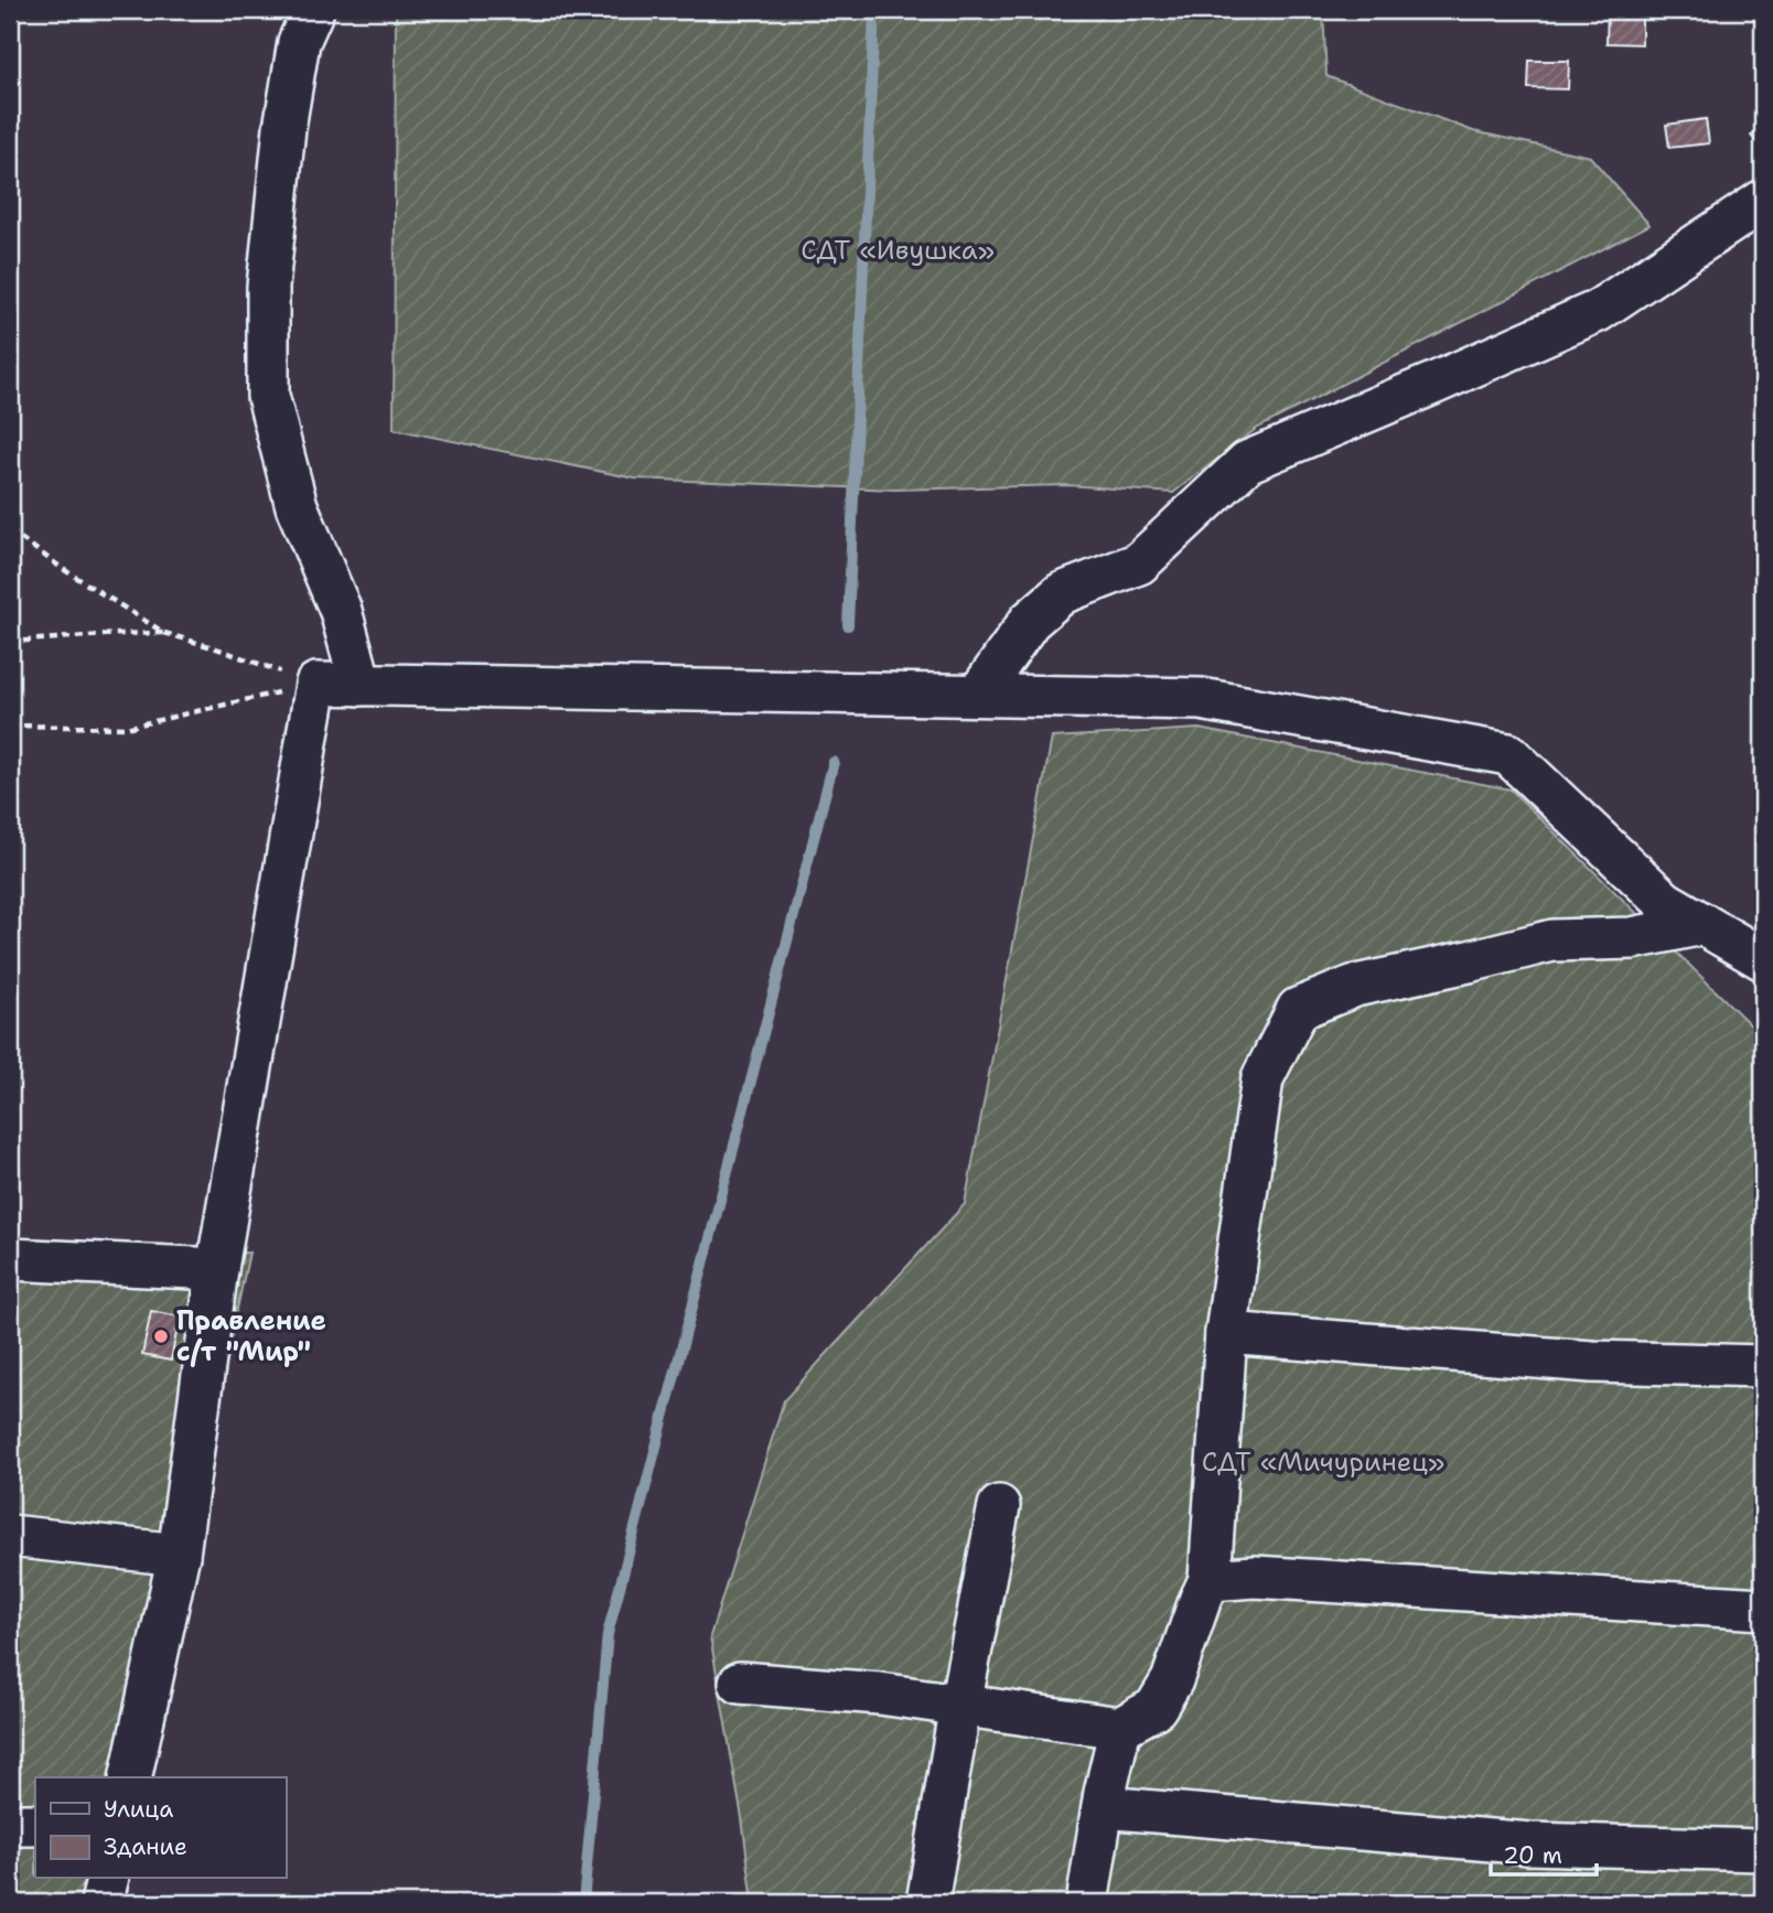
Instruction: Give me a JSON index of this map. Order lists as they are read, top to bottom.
{
  "parks": ["СДТ «Ивушка»", "СДТ «Мичуринец»"],
  "places": ["Правление с/т \"Мир\""],
  "legend": ["Улица", "Здание"],
  "scale_bar": "20 m"
}
